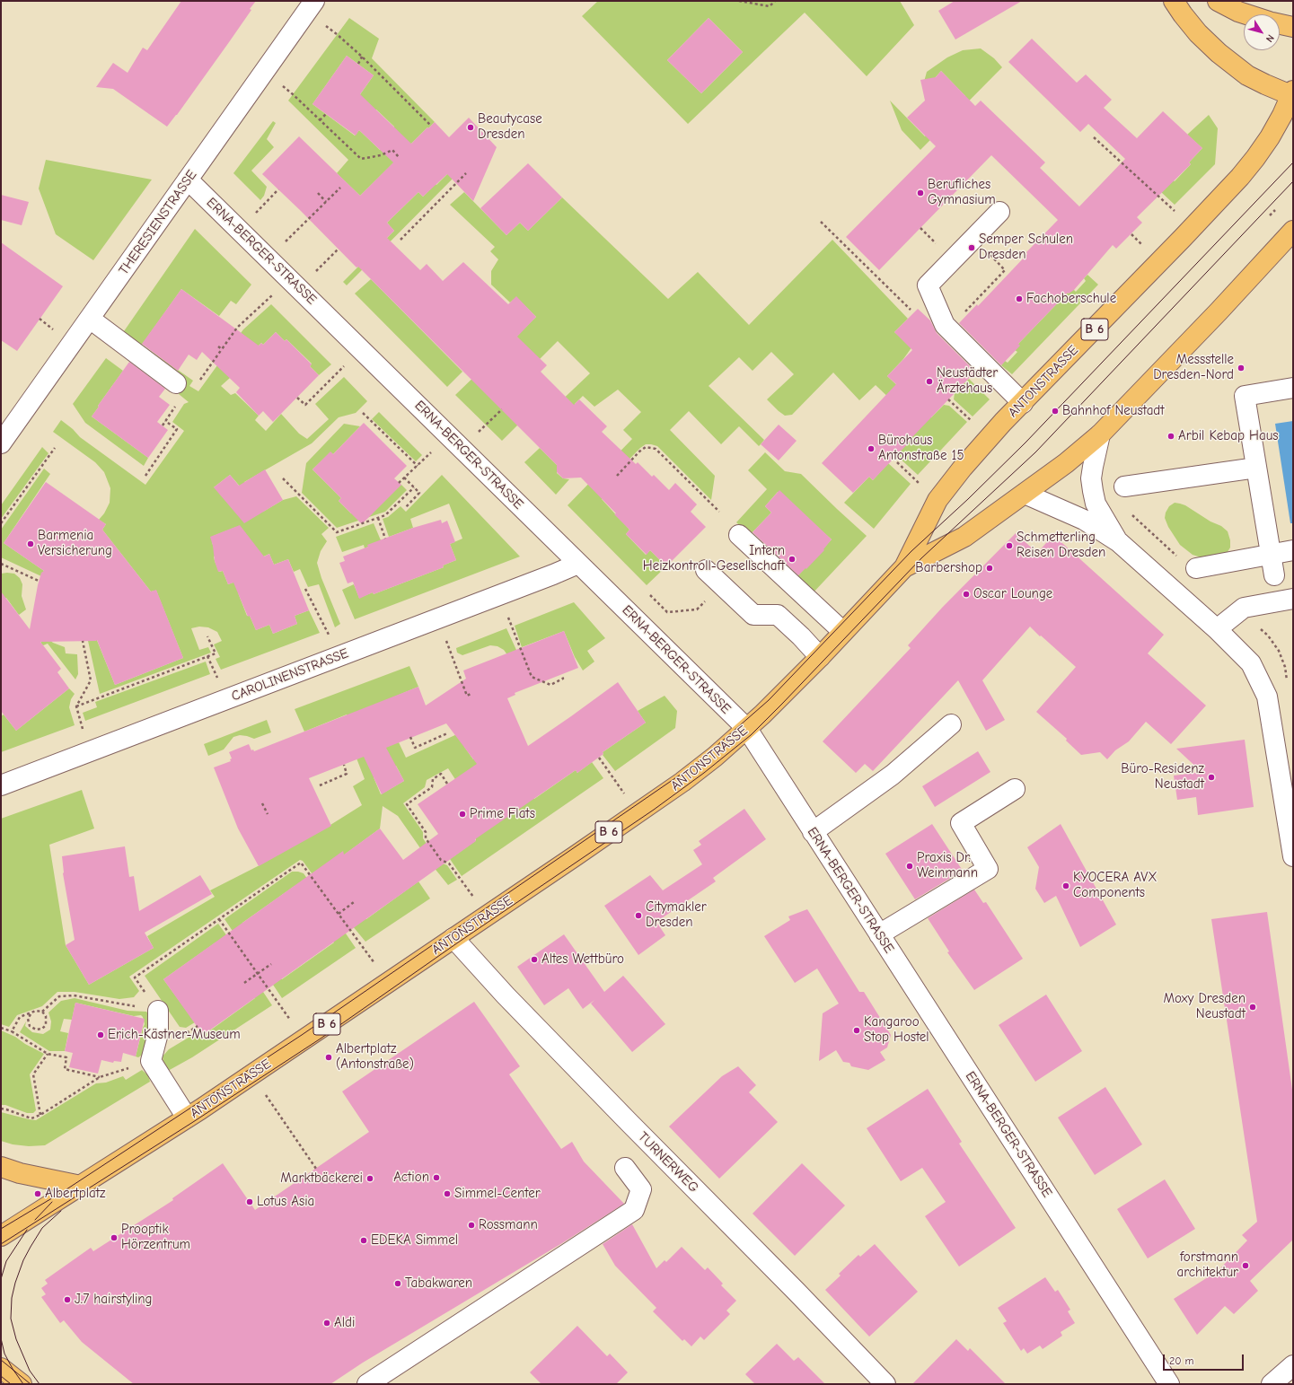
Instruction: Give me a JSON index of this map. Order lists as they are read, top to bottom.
{
  "streets": {
    "main road": ["B 6", "ANTONSTRASSE"],
    "street": [
      "THERESIENSTRASSE",
      "ERNA-BERGER-STRASSE",
      "CAROLINENSTRASSE",
      "TURNERWEG"
    ]
  },
  "crossings": [
    ["THERESIENSTRASSE", "ERNA-BERGER-STRASSE"],
    ["ERNA-BERGER-STRASSE", "ANTONSTRASSE"],
    ["ERNA-BERGER-STRASSE", "CAROLINENSTRASSE"],
    ["ANTONSTRASSE", "TURNERWEG"]
  ],
  "places": [
    "Beautycase Dresden",
    "Berufliches Gymnasium",
    "Semper Schulen Dresden",
    "Fachoberschule",
    "Messstelle Dresden-Nord",
    "Neustädter Ärztehaus",
    "Bahnhof Neustadt",
    "Arbil Kebap Haus",
    "Bürohaus Antonstraße 15",
    "Barmenia Versicherung",
    "Schmetterling Reisen Dresden",
    "Intern Heizkontroll-Gesellschaft",
    "Barbershop",
    "Oscar Lounge",
    "Büro-Residenz Neustadt",
    "Prime Flats",
    "Praxis Dr. Weinmann",
    "KYOCERA AVX Components",
    "Citymakler Dresden",
    "Altes Wettbüro",
    "Moxy Dresden Neustadt",
    "Kangaroo Stop Hostel",
    "Erich-Kästner-Museum",
    "Albertplatz (Antonstraße)",
    "Action",
    "Marktbäckerei",
    "Albertplatz",
    "Simmel-Center",
    "Lotus Asia",
    "Rossmann",
    "Prooptik Hörzentrum",
    "EDEKA Simmel",
    "forstmann architektur",
    "Tabakwaren",
    "J.7 hairstyling",
    "Aldi"
  ],
  "scale_bar": "20 m",
  "north": "bottom right"
}
